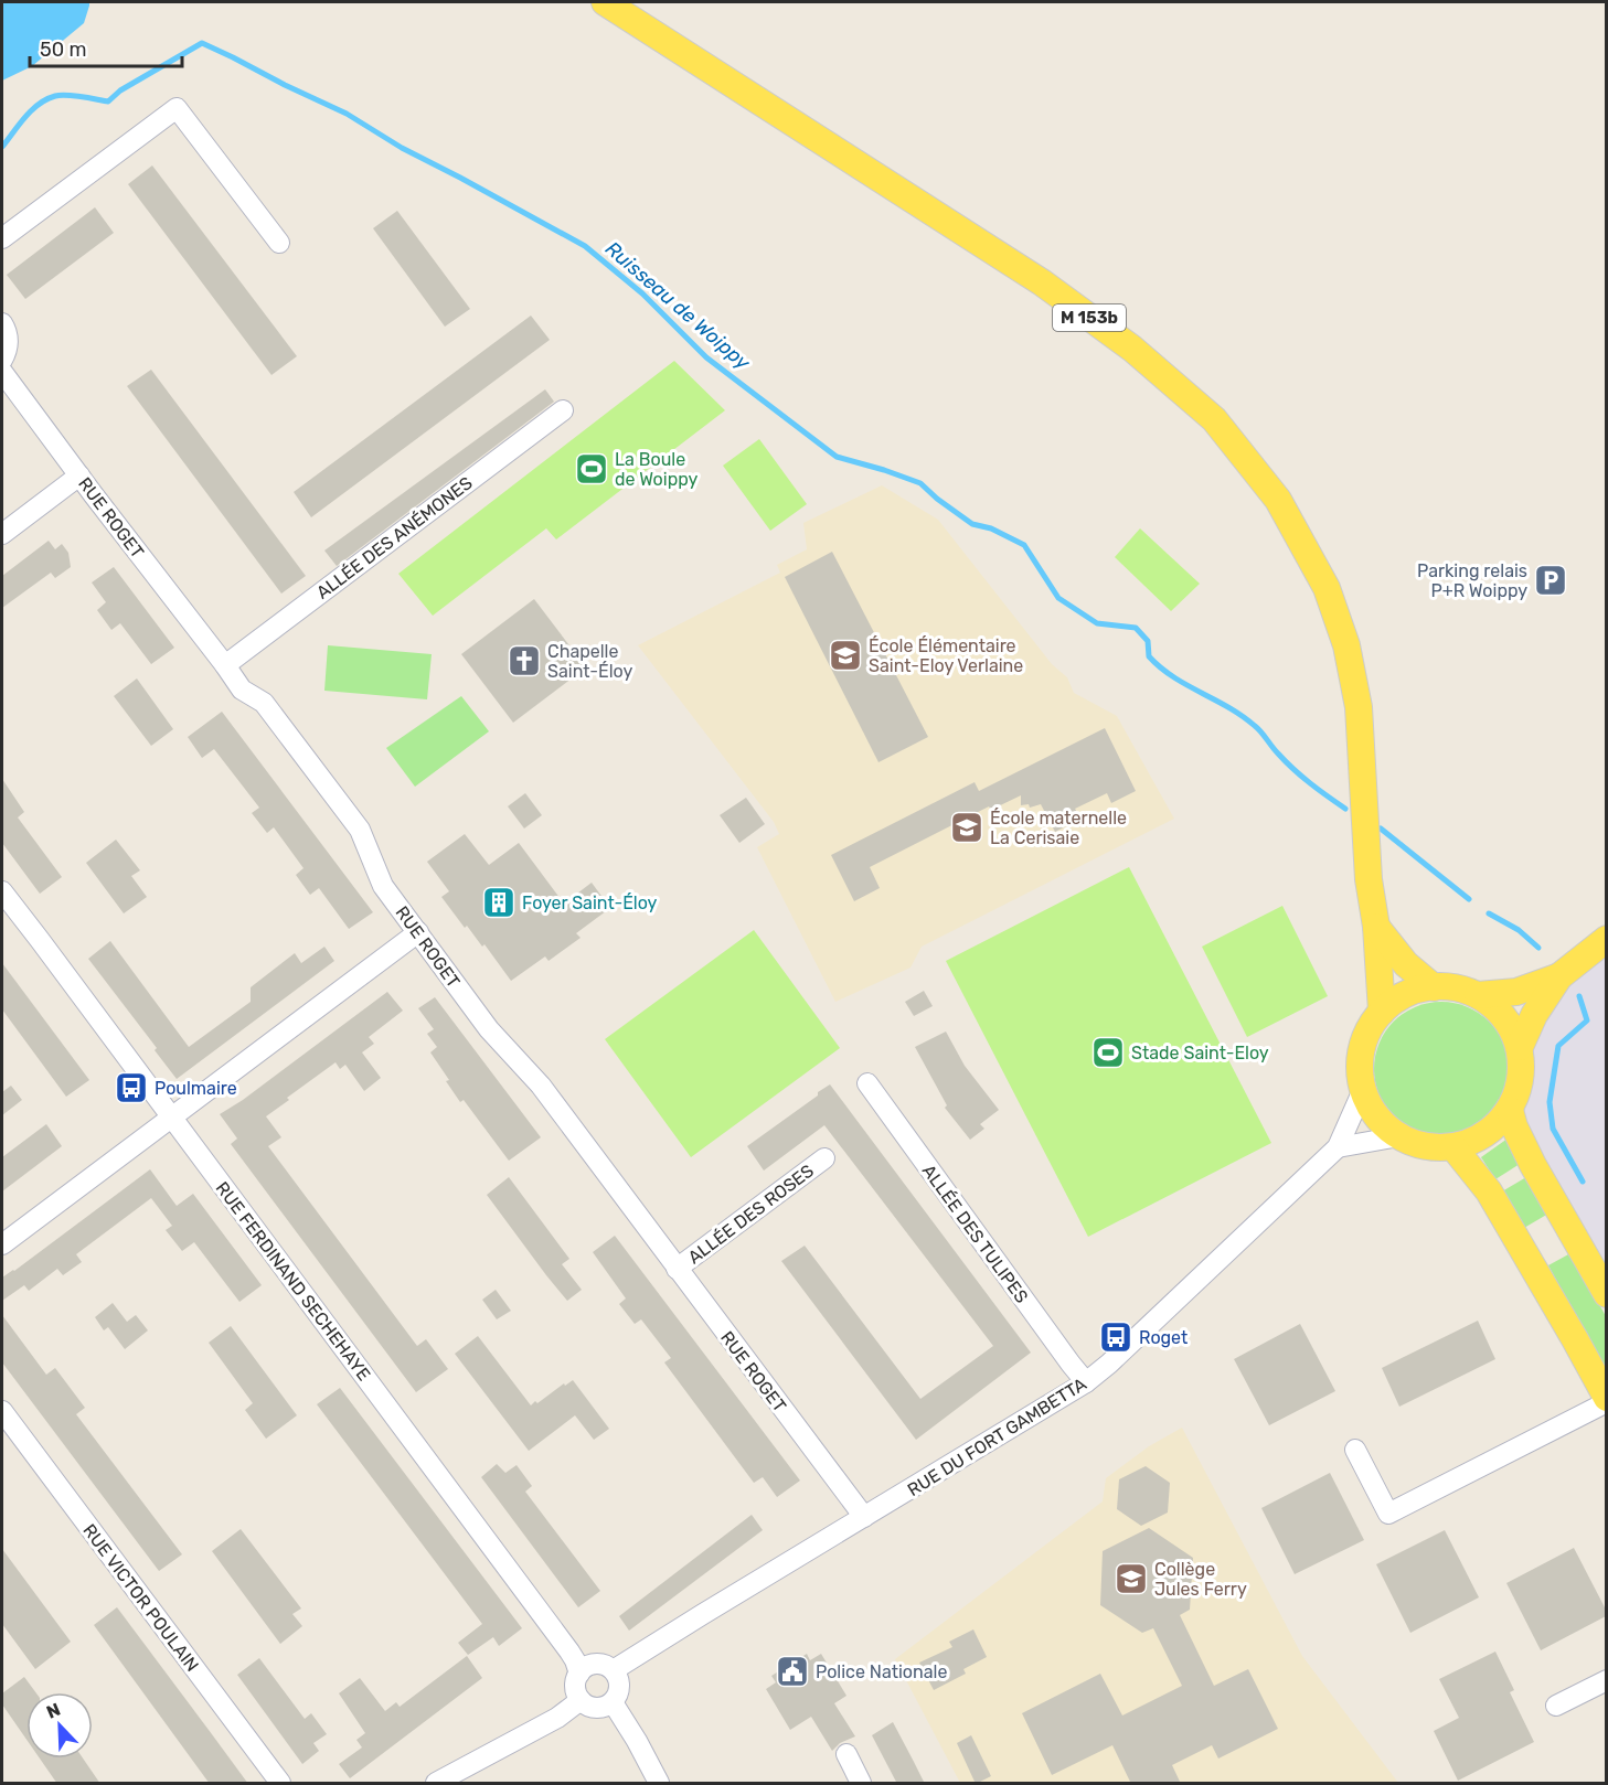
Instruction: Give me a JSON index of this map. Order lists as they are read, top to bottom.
{
  "streets": {
    "main road": ["M 153b"],
    "street": [
      "RUE ROGET",
      "ALLÉE DES ANÉMONES",
      "ALLÉE DES ROSES",
      "ALLÉE DES TULIPES",
      "RUE FERDINAND SECHEHAYE",
      "RUE DU FORT GAMBETTA",
      "RUE VICTOR POULAIN"
    ]
  },
  "crossings": [
    ["M 153b", "RUE DU FORT GAMBETTA"],
    ["RUE ROGET", "ALLÉE DES ANÉMONES"],
    ["RUE ROGET", "ALLÉE DES ROSES"],
    ["RUE ROGET", "RUE DU FORT GAMBETTA"],
    ["ALLÉE DES TULIPES", "RUE DU FORT GAMBETTA"],
    ["RUE FERDINAND SECHEHAYE", "RUE DU FORT GAMBETTA"]
  ],
  "water": ["Ruisseau de Woippy"],
  "places": {
    "sports": ["La Boule de Woippy", "Stade Saint-Eloy"],
    "parking": ["Parking relais P+R Woippy"],
    "school or university": ["École Élémentaire Saint-Eloy Verlaine", "École maternelle La Cerisaie", "Collège Jules Ferry"],
    "church": ["Chapelle Saint-Éloy"],
    "building": ["Foyer Saint-Éloy"],
    "bus stop": ["Poulmaire", "Roget"],
    "public building": ["Police Nationale"]
  },
  "scale_bar": "50 m",
  "north": "top left"
}
